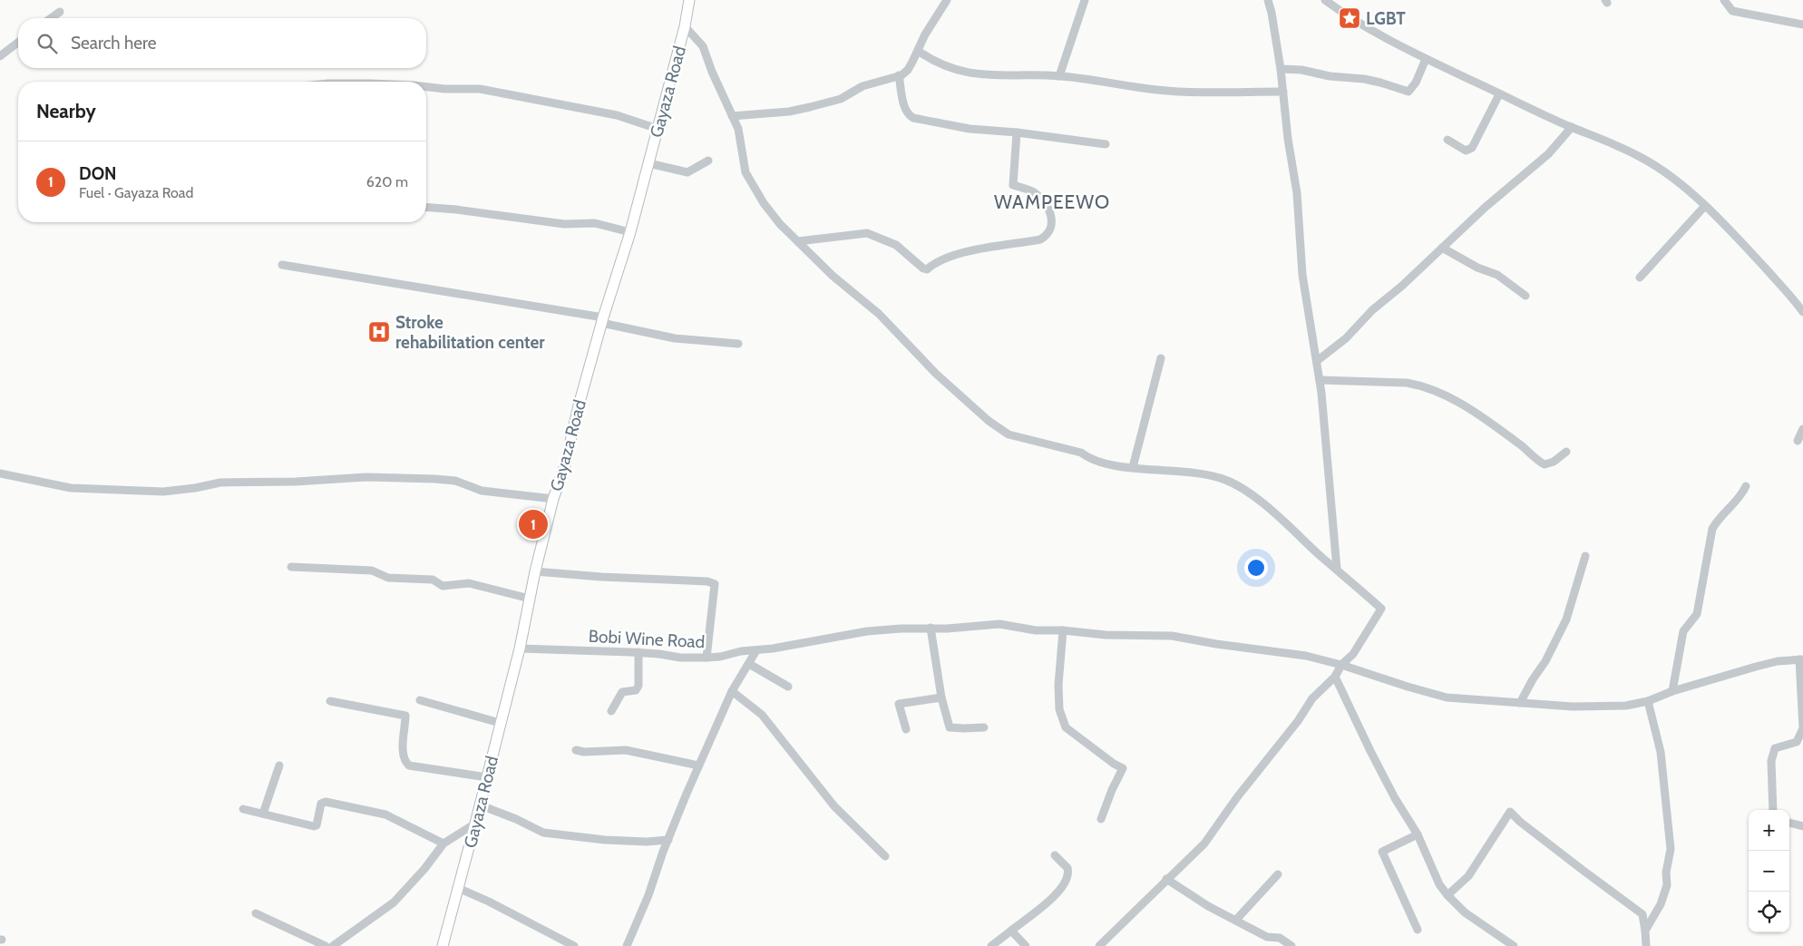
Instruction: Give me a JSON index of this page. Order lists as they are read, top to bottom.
{
  "streets": {
    "main road": ["Gayaza Road"],
    "street": ["Bobi Wine Road"]
  },
  "crossings": [
    ["Gayaza Road", "Bobi Wine Road"]
  ],
  "districts": ["WAMPEEWO"],
  "places": {
    "place": ["LGBT"],
    "hospital": ["Stroke rehabilitation center"]
  },
  "page": {
    "search": "Search here",
    "heading": "Nearby",
    "list": [
      {
        "mark": "1",
        "name": "DON",
        "note": "Fuel · Gayaza Road",
        "value": "620 m"
      }
    ],
    "pins": "1",
    "map_buttons": ["+", "−"]
  }
}
